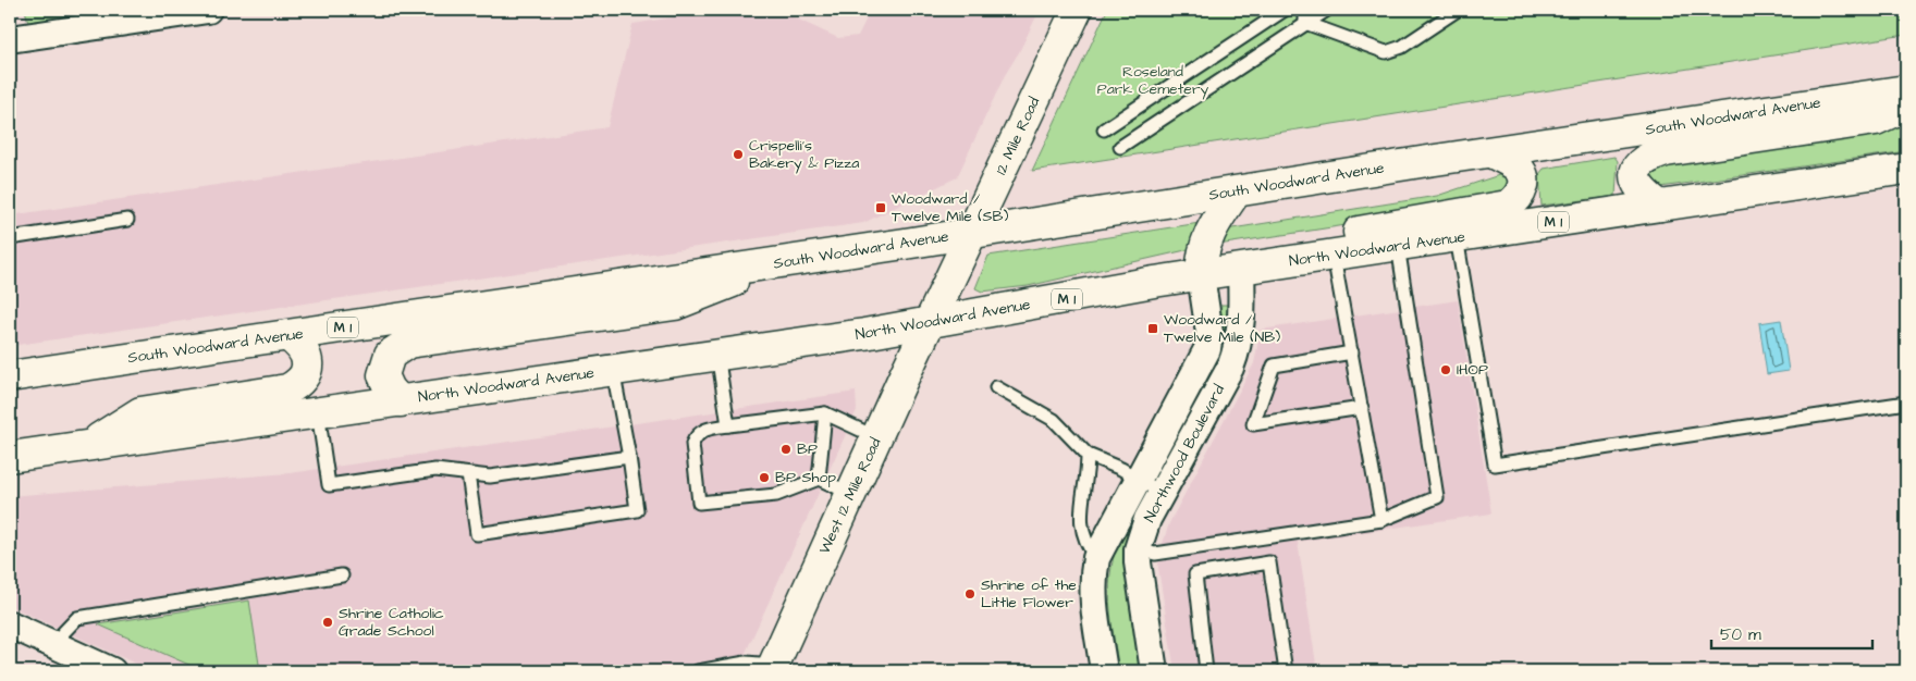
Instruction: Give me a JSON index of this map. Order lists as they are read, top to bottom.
{
  "streets": {
    "main road": [
      "South Woodward Avenue",
      "12 Mile Road",
      "M 1",
      "North Woodward Avenue",
      "West 12 Mile Road"
    ],
    "street": ["Northwood Boulevard"]
  },
  "crossings": [
    ["South Woodward Avenue", "12 Mile Road"],
    ["12 Mile Road", "North Woodward Avenue"],
    ["12 Mile Road", "West 12 Mile Road"],
    ["North Woodward Avenue", "Northwood Boulevard"],
    ["North Woodward Avenue", "West 12 Mile Road"]
  ],
  "parks": ["Roseland Park Cemetery"],
  "places": {
    "other": [
      "Crispelli’s Bakery & Pizza",
      "IHOP",
      "BP",
      "BP Shop",
      "Shrine of the Little Flower",
      "Shrine Catholic Grade School"
    ],
    "transit": ["Woodward / Twelve Mile (SB)", "Woodward / Twelve Mile (NB)"]
  },
  "scale_bar": "50 m"
}
